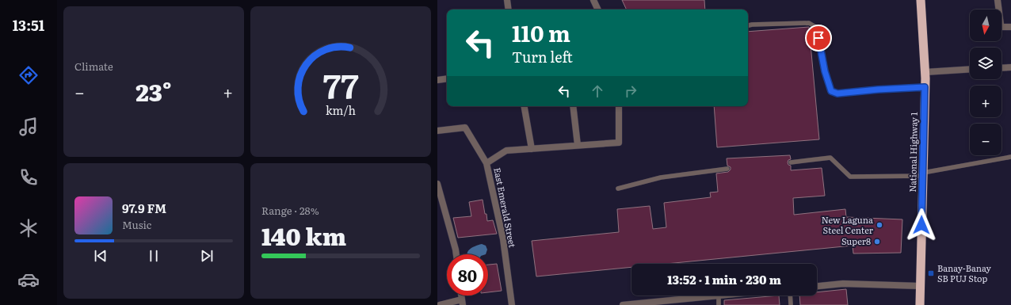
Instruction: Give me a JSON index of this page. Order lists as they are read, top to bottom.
{
  "streets": {
    "highway": ["National Highway 1"],
    "street": ["East Emerald Street"]
  },
  "places": {
    "other": ["New Laguna Steel Center", "Super8"],
    "transit": ["Banay-Banay SB PUJ Stop"]
  },
  "north": "bottom",
  "page": {
    "tabs": "13:51",
    "tile": [
      "Climate",
      ["Range · 28%", "140 km"]
    ],
    "map_buttons": ["+", "−"],
    "turn": ["110 m", "Turn left"],
    "heat": ["−", "23°", "+"],
    "song": ["97.9 FM", "Music"],
    "limit": "80",
    "trip": "13:52 · 1 min · 230 m",
    "gauge": ["77", "km/h"]
  }
}
